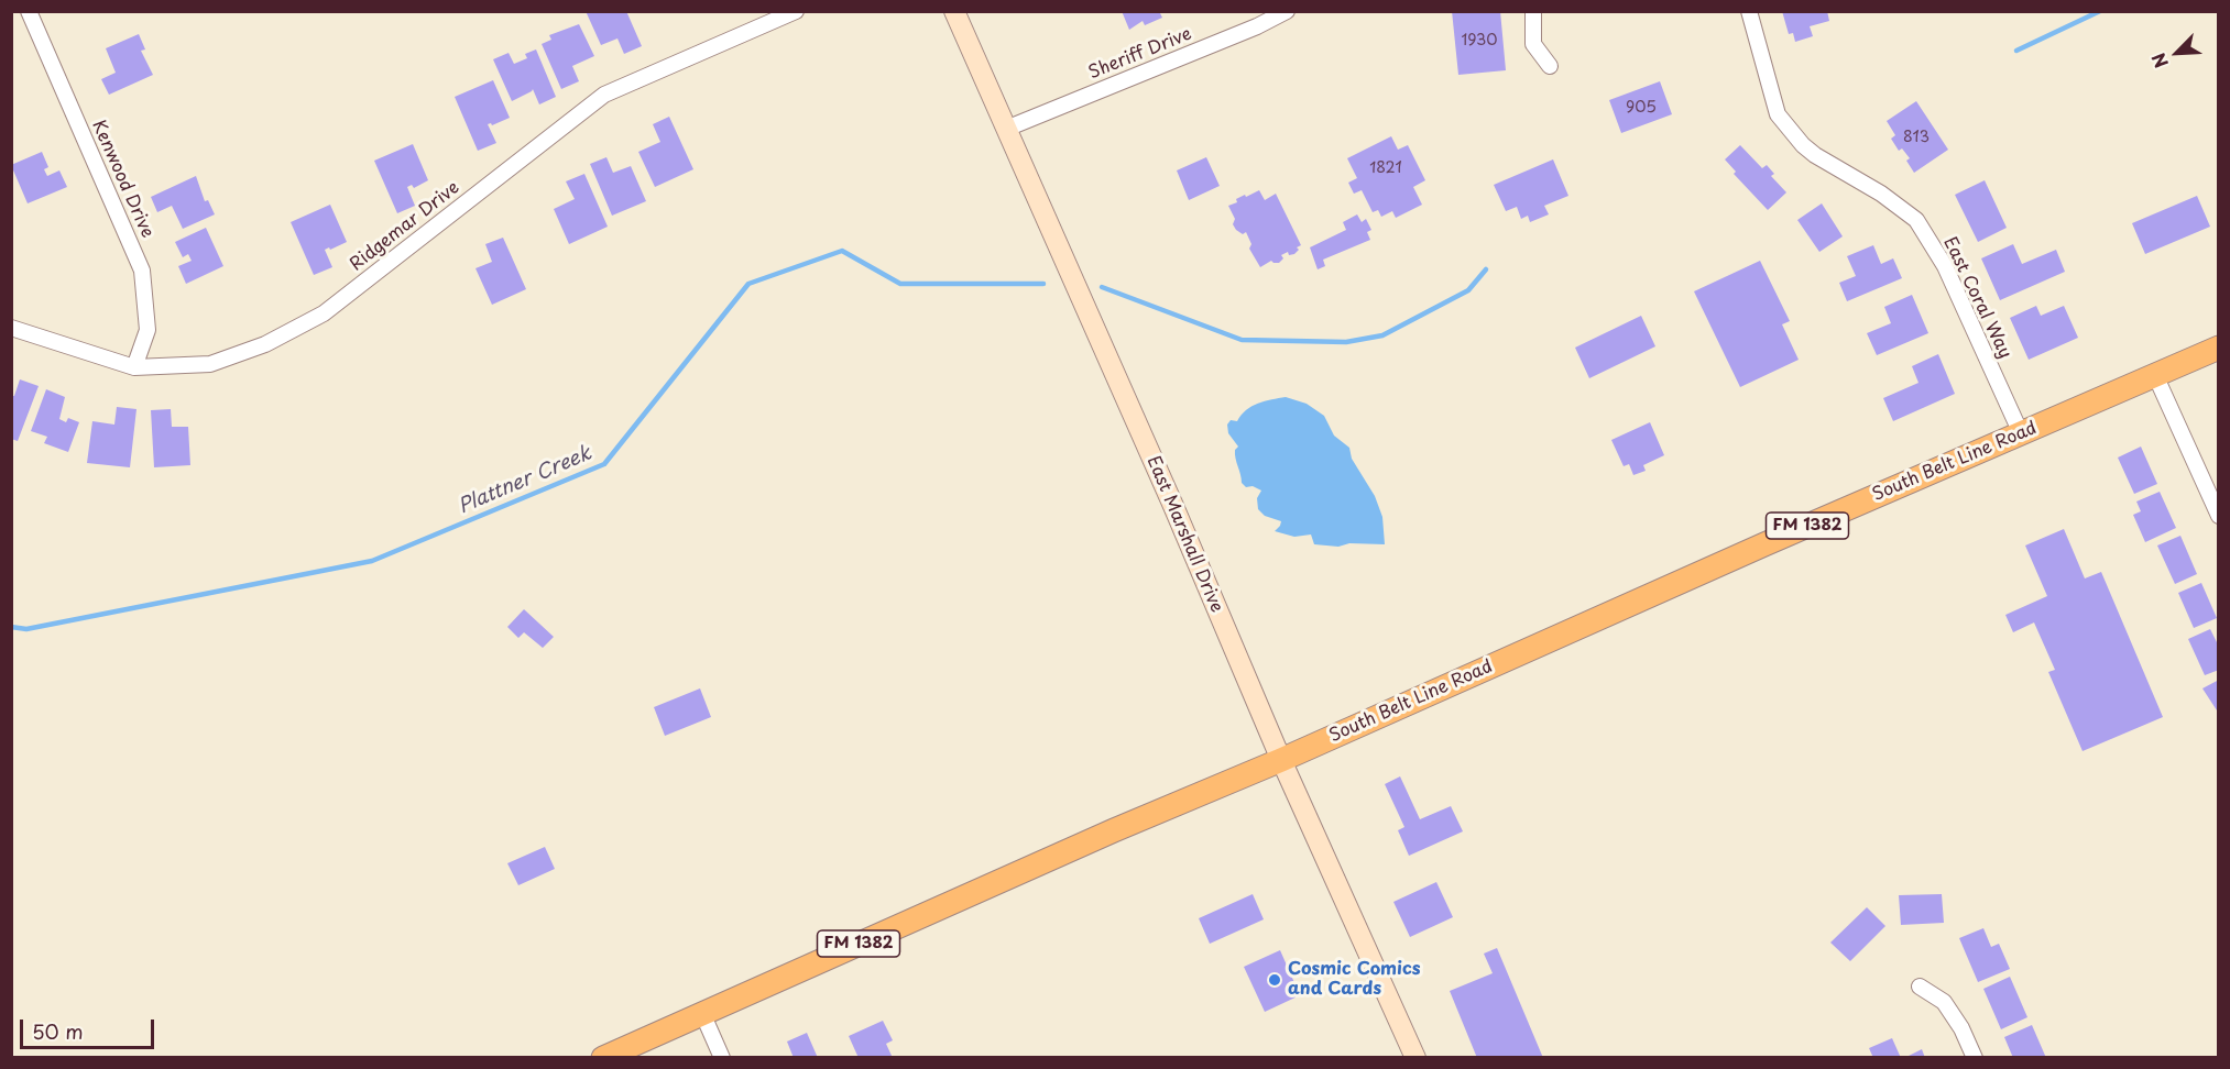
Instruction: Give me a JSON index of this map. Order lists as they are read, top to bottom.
{
  "streets": {
    "main road": ["South Belt Line Road", "FM 1382"],
    "street": [
      "Sheriff Drive",
      "Kenwood Drive",
      "Ridgemar Drive",
      "East Coral Way",
      "East Marshall Drive"
    ]
  },
  "crossings": [
    ["Sheriff Drive", "East Marshall Drive"],
    ["Kenwood Drive", "Ridgemar Drive"],
    ["East Coral Way", "South Belt Line Road"],
    ["South Belt Line Road", "East Marshall Drive"]
  ],
  "water": ["Plattner Creek"],
  "places": ["Cosmic Comics and Cards"],
  "house_numbers": [
    "1930",
    "905",
    "813",
    "1821"
  ],
  "scale_bar": "50 m",
  "north": "bottom left"
}
